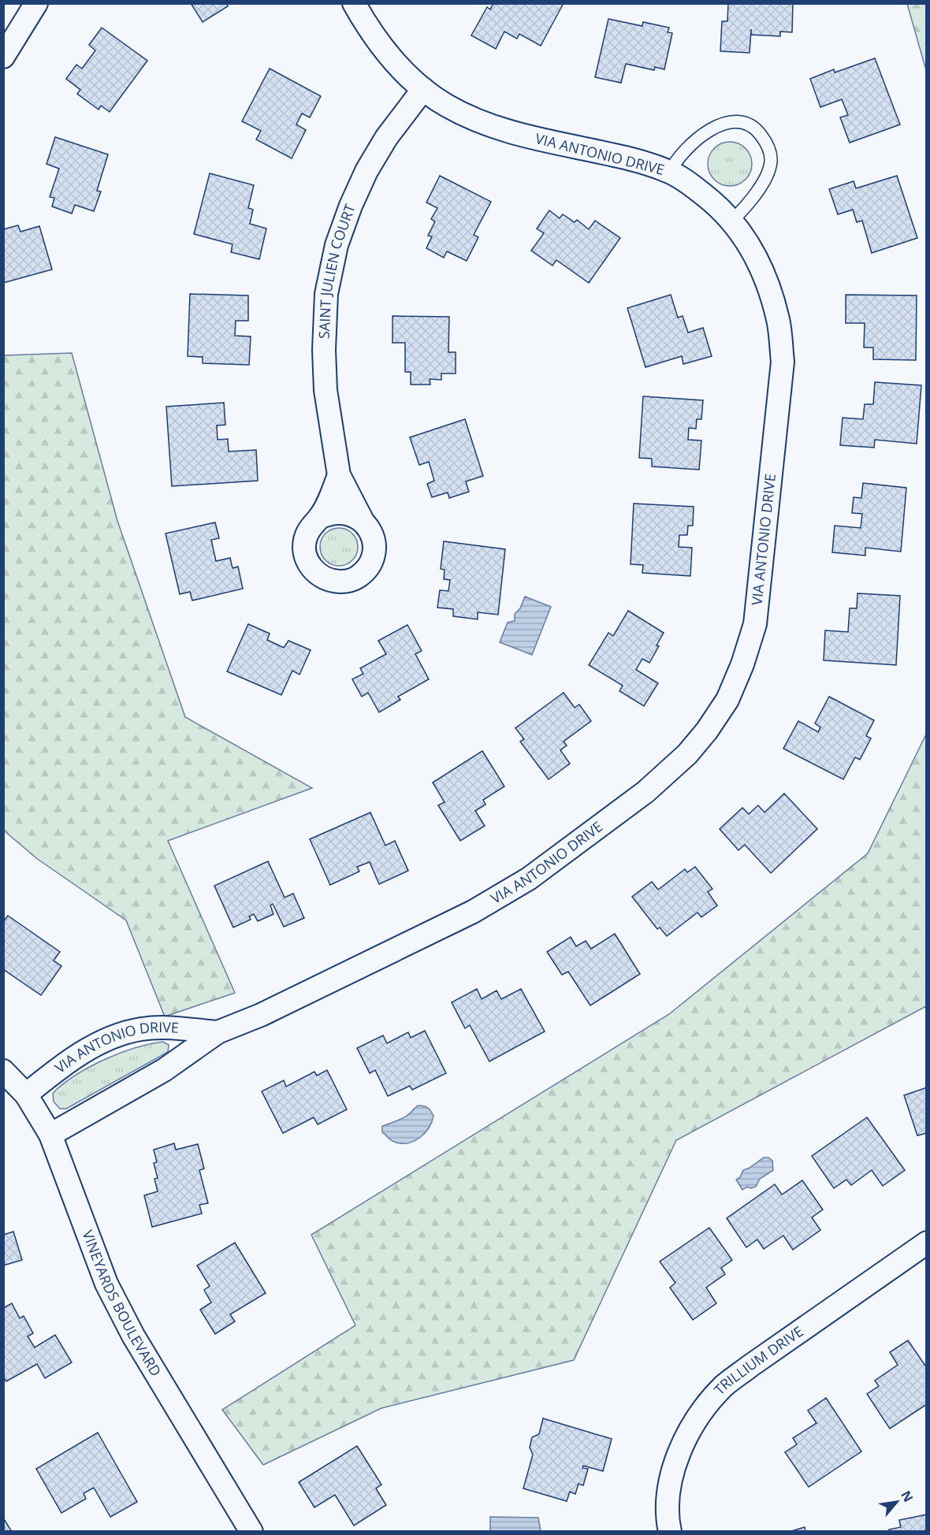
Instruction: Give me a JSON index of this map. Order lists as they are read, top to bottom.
{
  "streets": {
    "street": [
      "VIA ANTONIO DRIVE",
      "SAINT JULIEN COURT",
      "VINEYARDS BOULEVARD",
      "TRILLIUM DRIVE"
    ]
  },
  "crossings": [
    ["VIA ANTONIO DRIVE", "SAINT JULIEN COURT"],
    ["VIA ANTONIO DRIVE", "VINEYARDS BOULEVARD"]
  ],
  "north": "top right"
}
